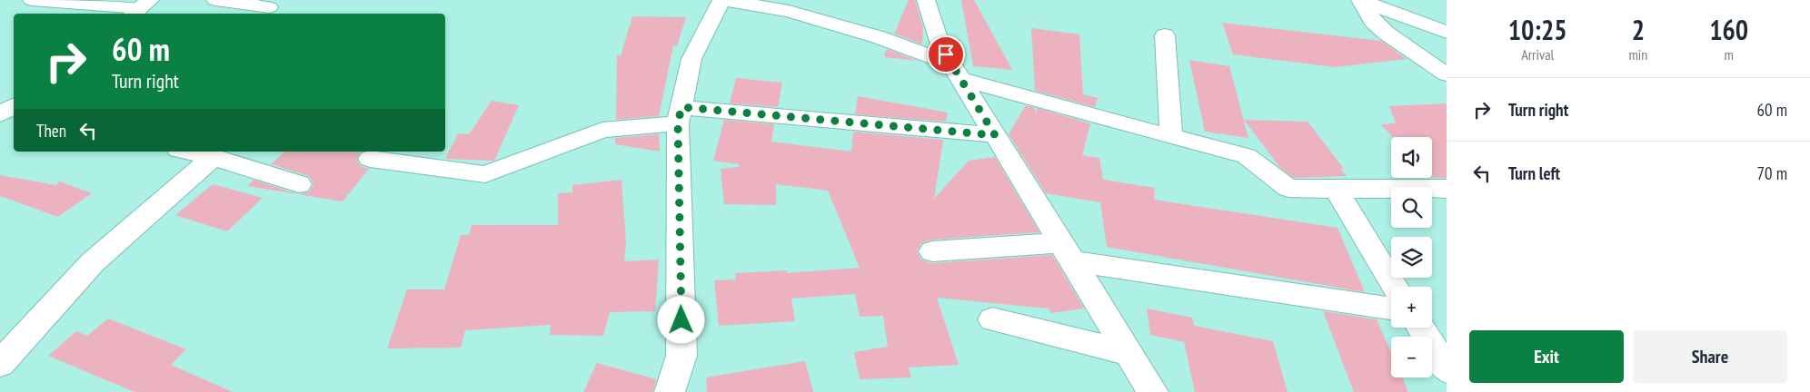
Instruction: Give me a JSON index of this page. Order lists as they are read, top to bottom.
{
  "page": {
    "eta": [
      "10:25",
      "Arrival",
      "2",
      "min",
      "160",
      "m"
    ],
    "turn": ["60 m", "Turn right"],
    "list": [
      {
        "name": "Turn right",
        "value": "60 m"
      },
      {
        "name": "Turn left",
        "value": "70 m"
      }
    ],
    "then": "Then",
    "map_buttons": ["+", "−"],
    "buttons": ["Exit", "Share"]
  }
}
